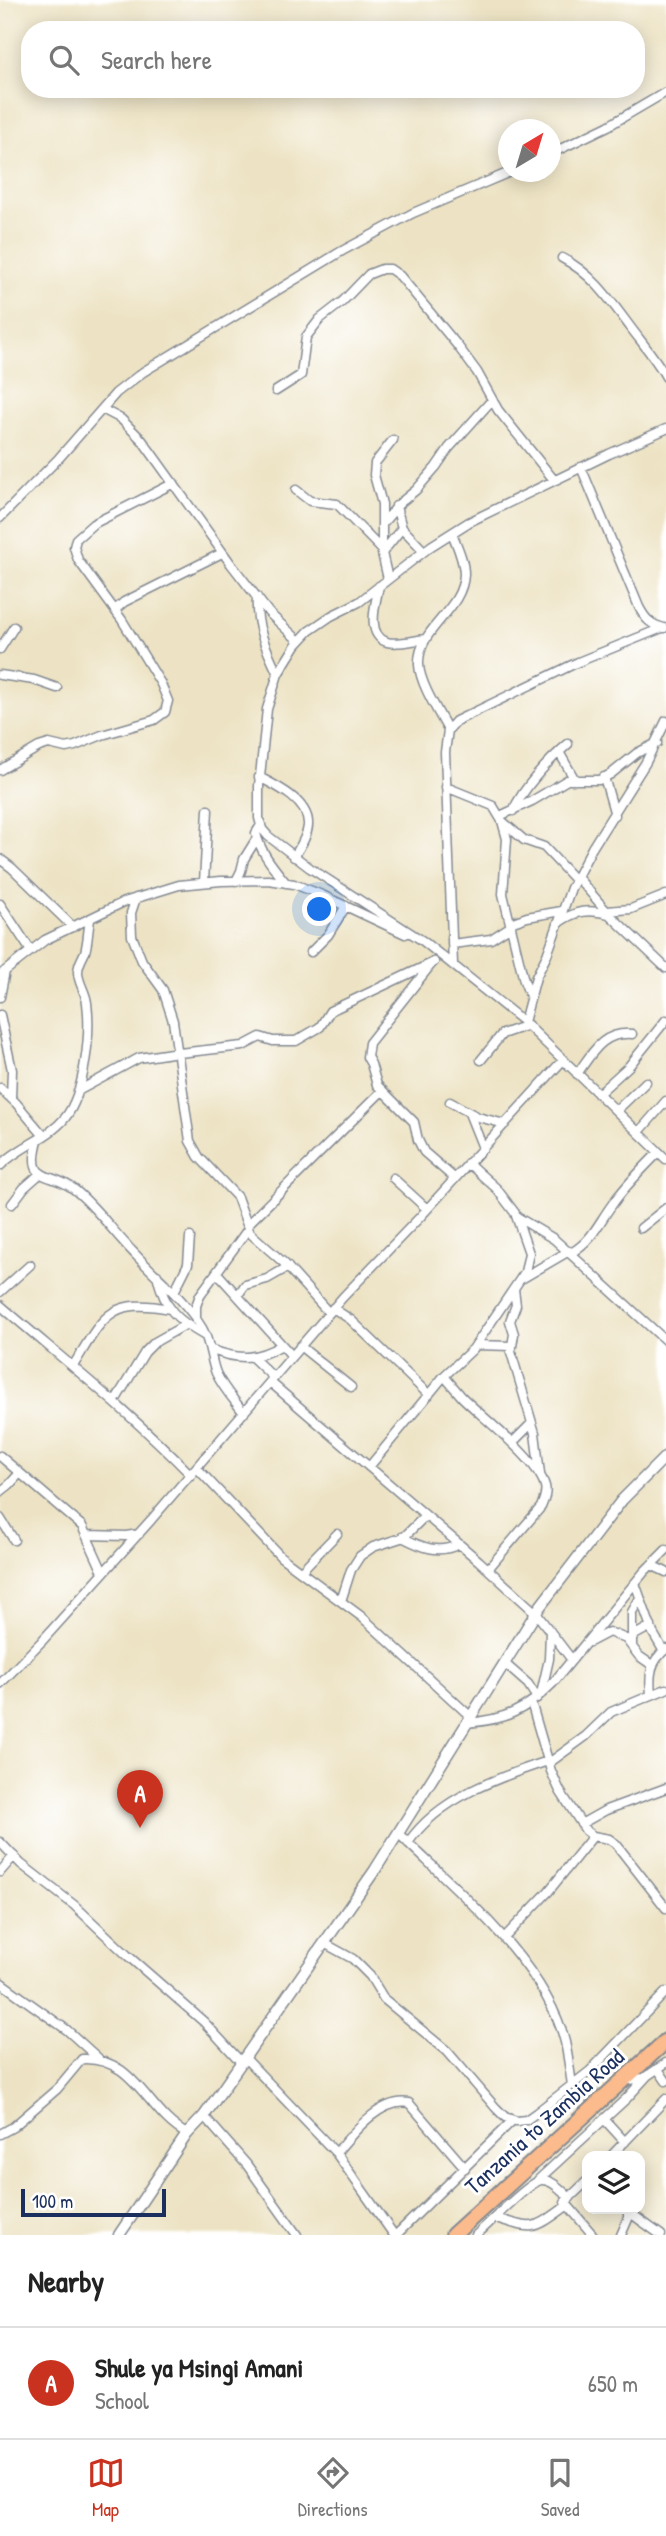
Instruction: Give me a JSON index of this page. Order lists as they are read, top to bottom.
{
  "streets": {
    "highway": ["Tanzania to Zambia Road"]
  },
  "scale_bar": "100 m",
  "north": "top right",
  "page": {
    "search": "Search here",
    "pins": "A",
    "scale": "100 m",
    "heading": "Nearby",
    "list": [
      {
        "mark": "A",
        "name": "Shule ya Msingi Amani",
        "note": "School",
        "value": "650 m"
      }
    ],
    "nav": ["Map", "Directions", "Saved"]
  }
}
